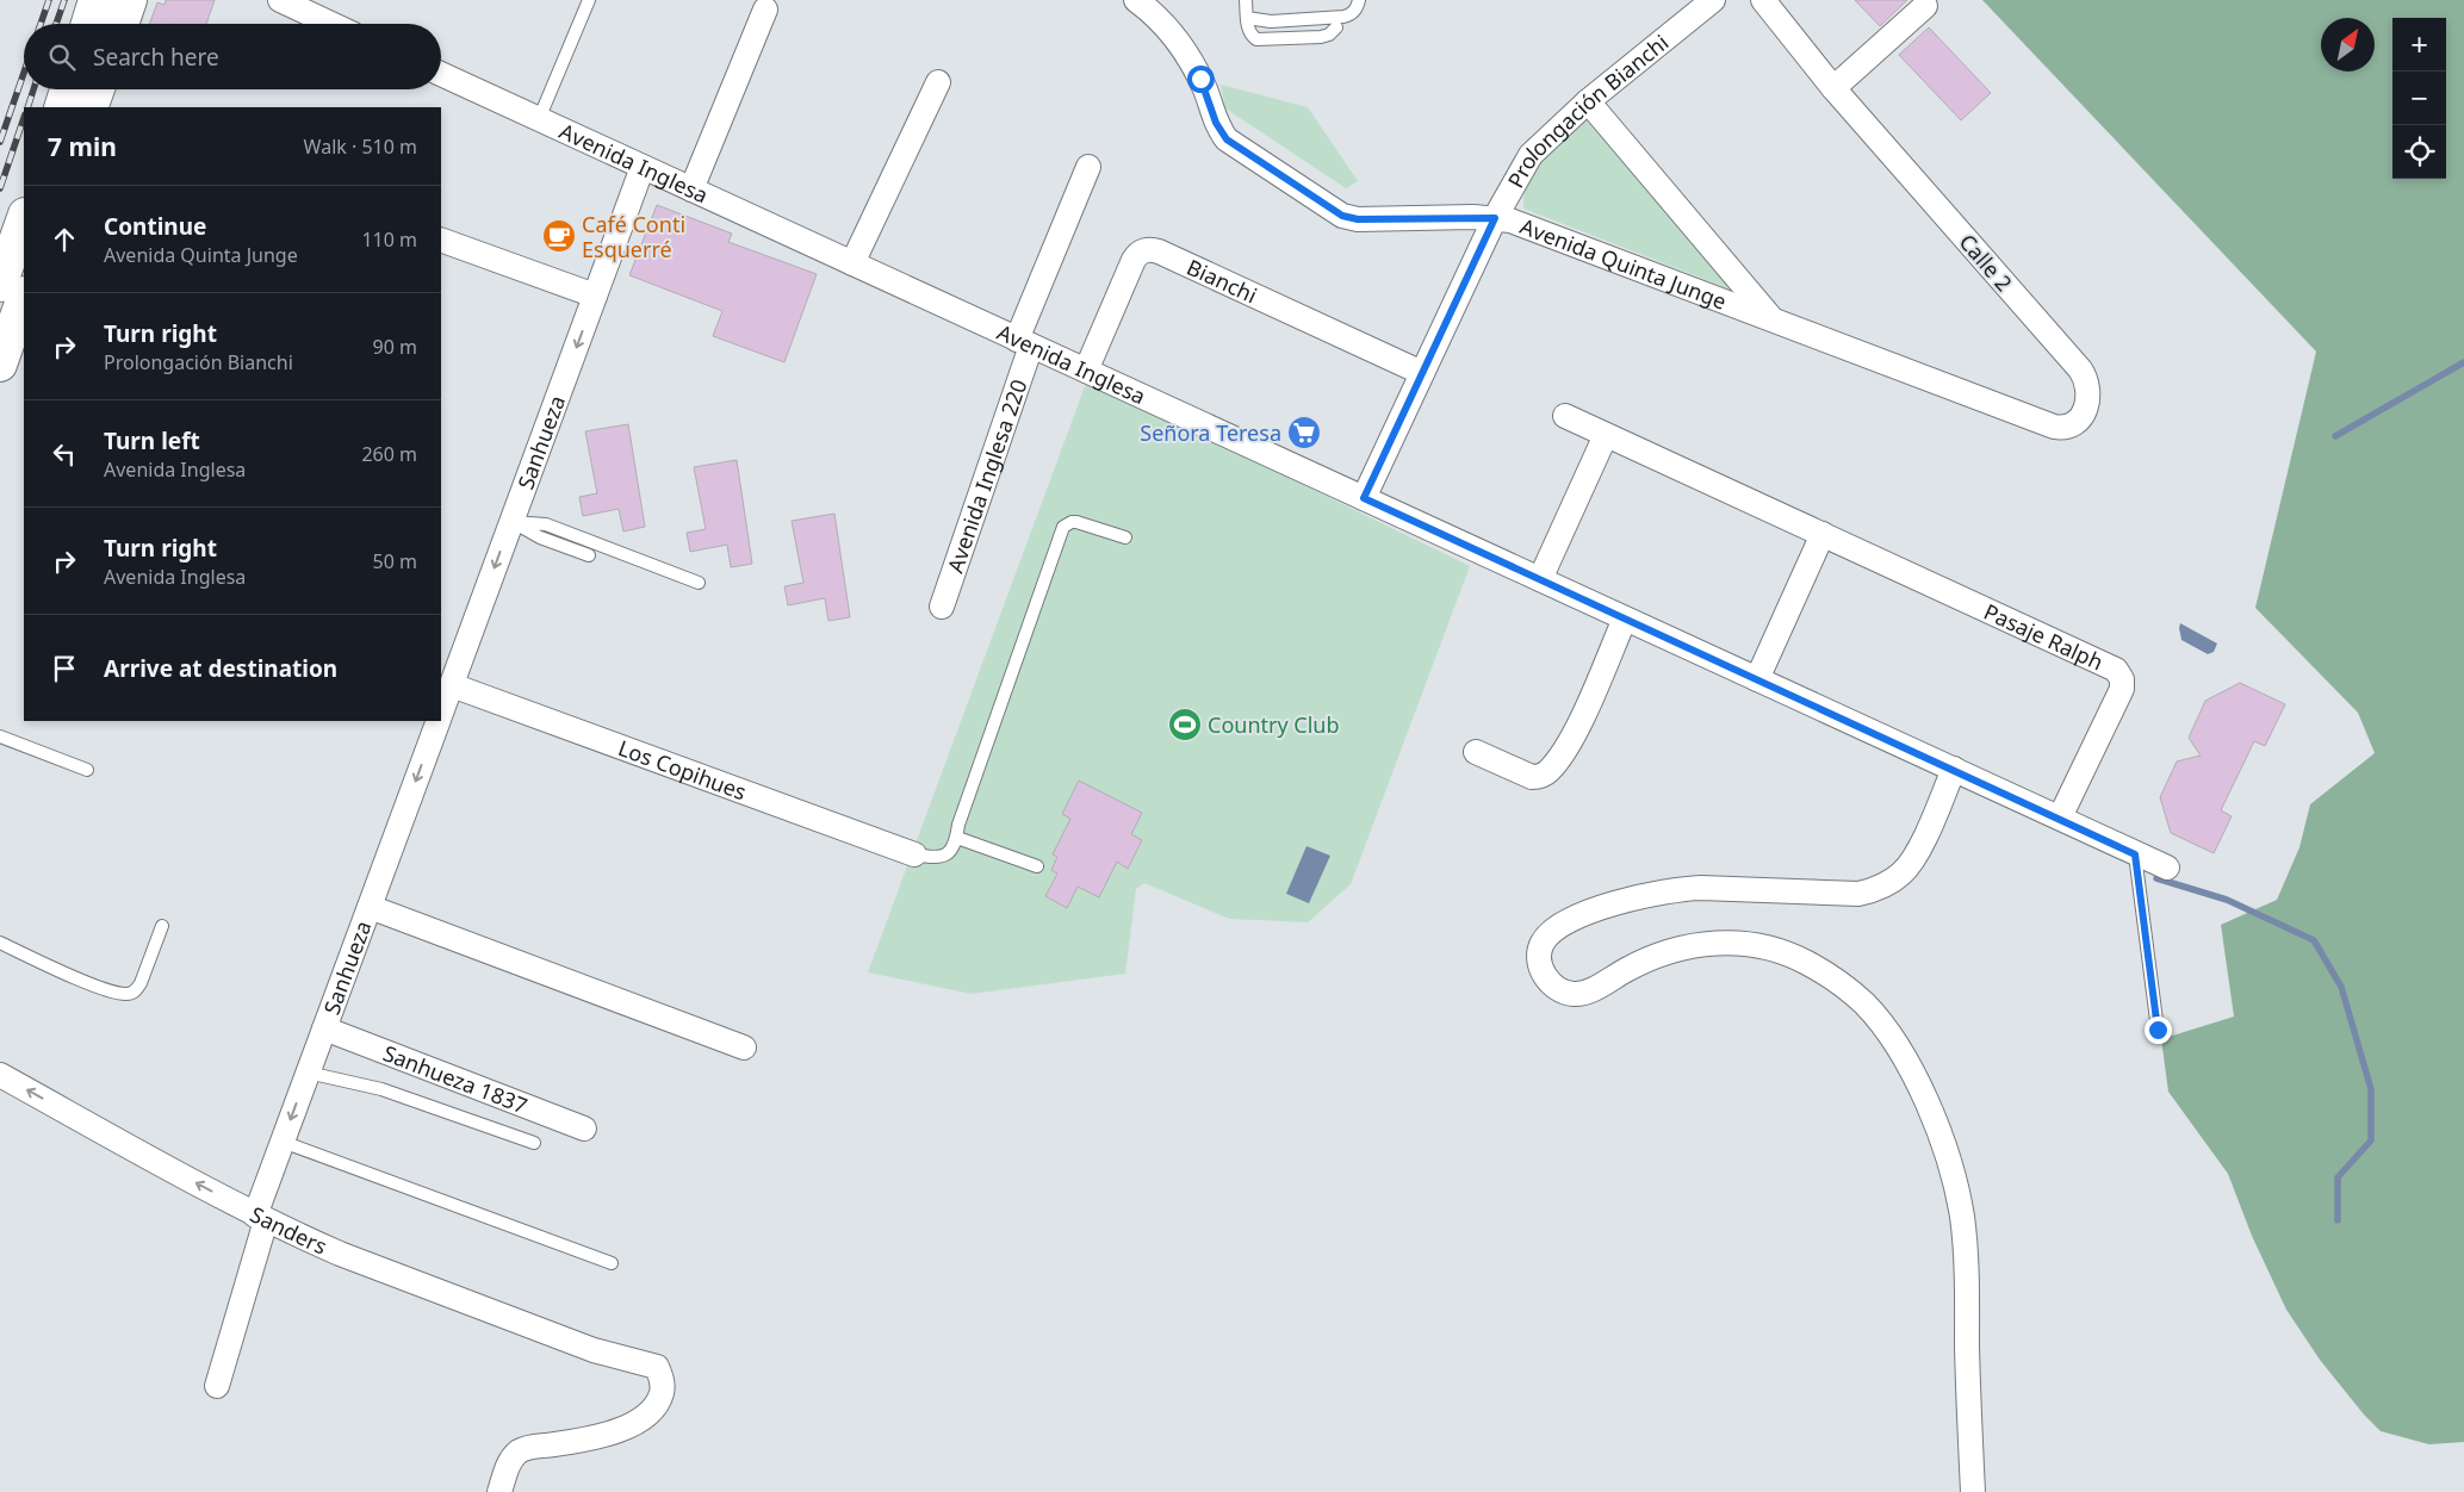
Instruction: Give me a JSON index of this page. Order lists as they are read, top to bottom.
{
  "streets": {
    "street": [
      "Prolongación Bianchi",
      "Avenida Inglesa",
      "Calle 2",
      "Avenida Quinta Junge",
      "Bianchi",
      "Sanhueza",
      "Avenida Inglesa 220",
      "Pasaje Ralph",
      "Los Copihues",
      "Sanhueza 1837",
      "Sanders"
    ]
  },
  "crossings": [
    ["Prolongación Bianchi", "Avenida Inglesa"],
    ["Prolongación Bianchi", "Avenida Quinta Junge"],
    ["Prolongación Bianchi", "Bianchi"],
    ["Avenida Inglesa", "Bianchi"],
    ["Avenida Inglesa", "Sanhueza"],
    ["Avenida Inglesa", "Avenida Inglesa 220"],
    ["Avenida Inglesa", "Pasaje Ralph"],
    ["Calle 2", "Avenida Quinta Junge"],
    ["Sanhueza", "Los Copihues"],
    ["Sanhueza", "Sanhueza 1837"],
    ["Sanhueza", "Sanders"]
  ],
  "one_way": ["Sanhueza"],
  "places": {
    "cafe": ["Café Conti Esquerré"],
    "supermarket": ["Señora Teresa"],
    "sports": ["Country Club"]
  },
  "north": "top right",
  "page": {
    "map_buttons": ["+", "−"],
    "search": "Search here",
    "heading": ["7 min", "Walk · 510 m"],
    "list": [
      ["Continue", "Avenida Quinta Junge", "110 m"],
      ["Turn right", "Prolongación Bianchi", "90 m"],
      ["Turn left", "Avenida Inglesa", "260 m"],
      ["Turn right", "Avenida Inglesa", "50 m"],
      "Arrive at destination"
    ]
  }
}
